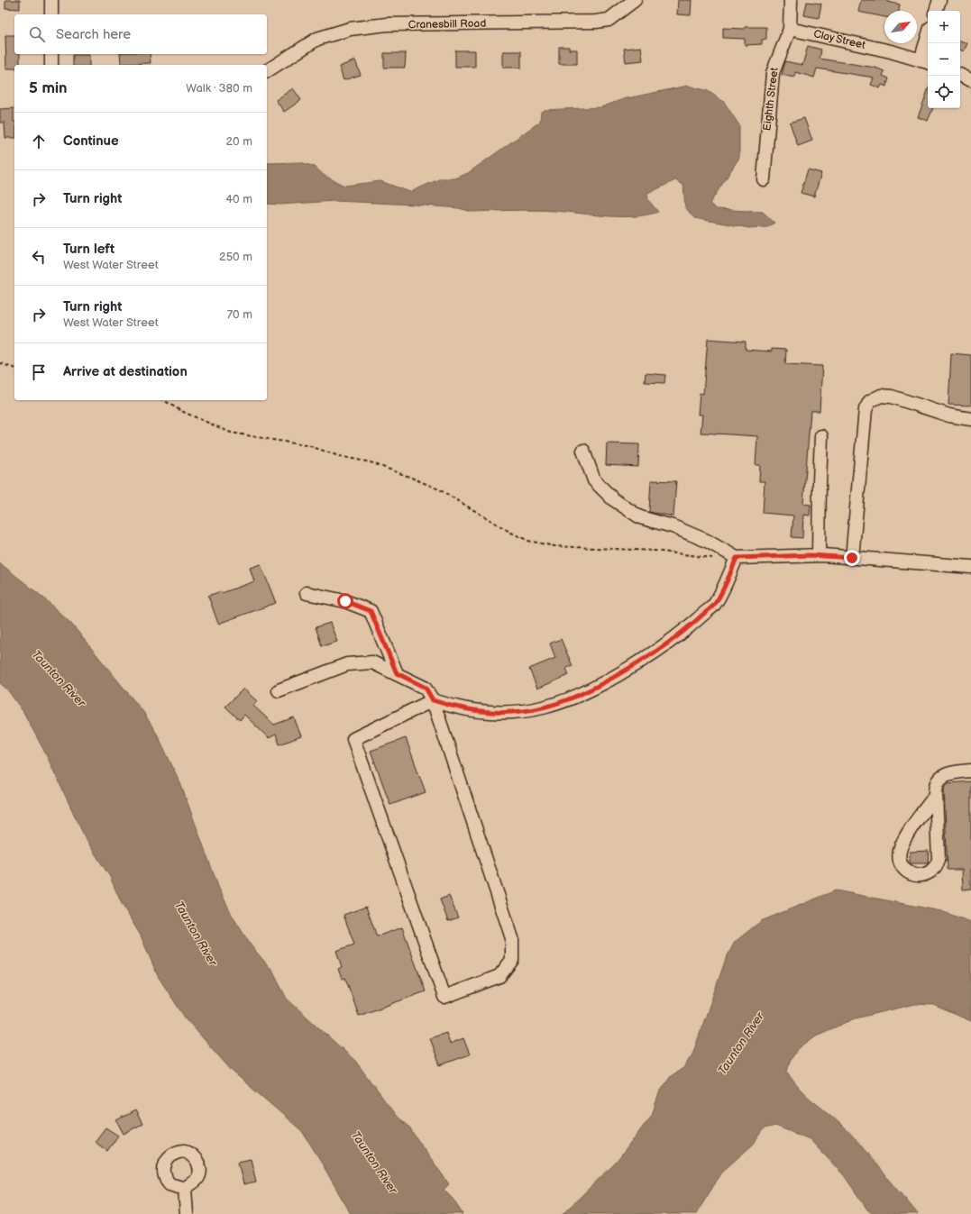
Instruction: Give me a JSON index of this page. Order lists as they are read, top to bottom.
{
  "streets": {
    "street": ["Cranesbill Road", "Clay Street", "Eighth Street"]
  },
  "crossings": [
    ["Clay Street", "Eighth Street"]
  ],
  "water": ["Taunton River"],
  "north": "top right",
  "page": {
    "map_buttons": ["+", "−"],
    "search": "Search here",
    "heading": ["5 min", "Walk · 380 m"],
    "list": [
      ["Continue", "20 m"],
      ["Turn right", "40 m"],
      ["Turn left", "West Water Street", "250 m"],
      ["Turn right", "West Water Street", "70 m"],
      "Arrive at destination"
    ]
  }
}
